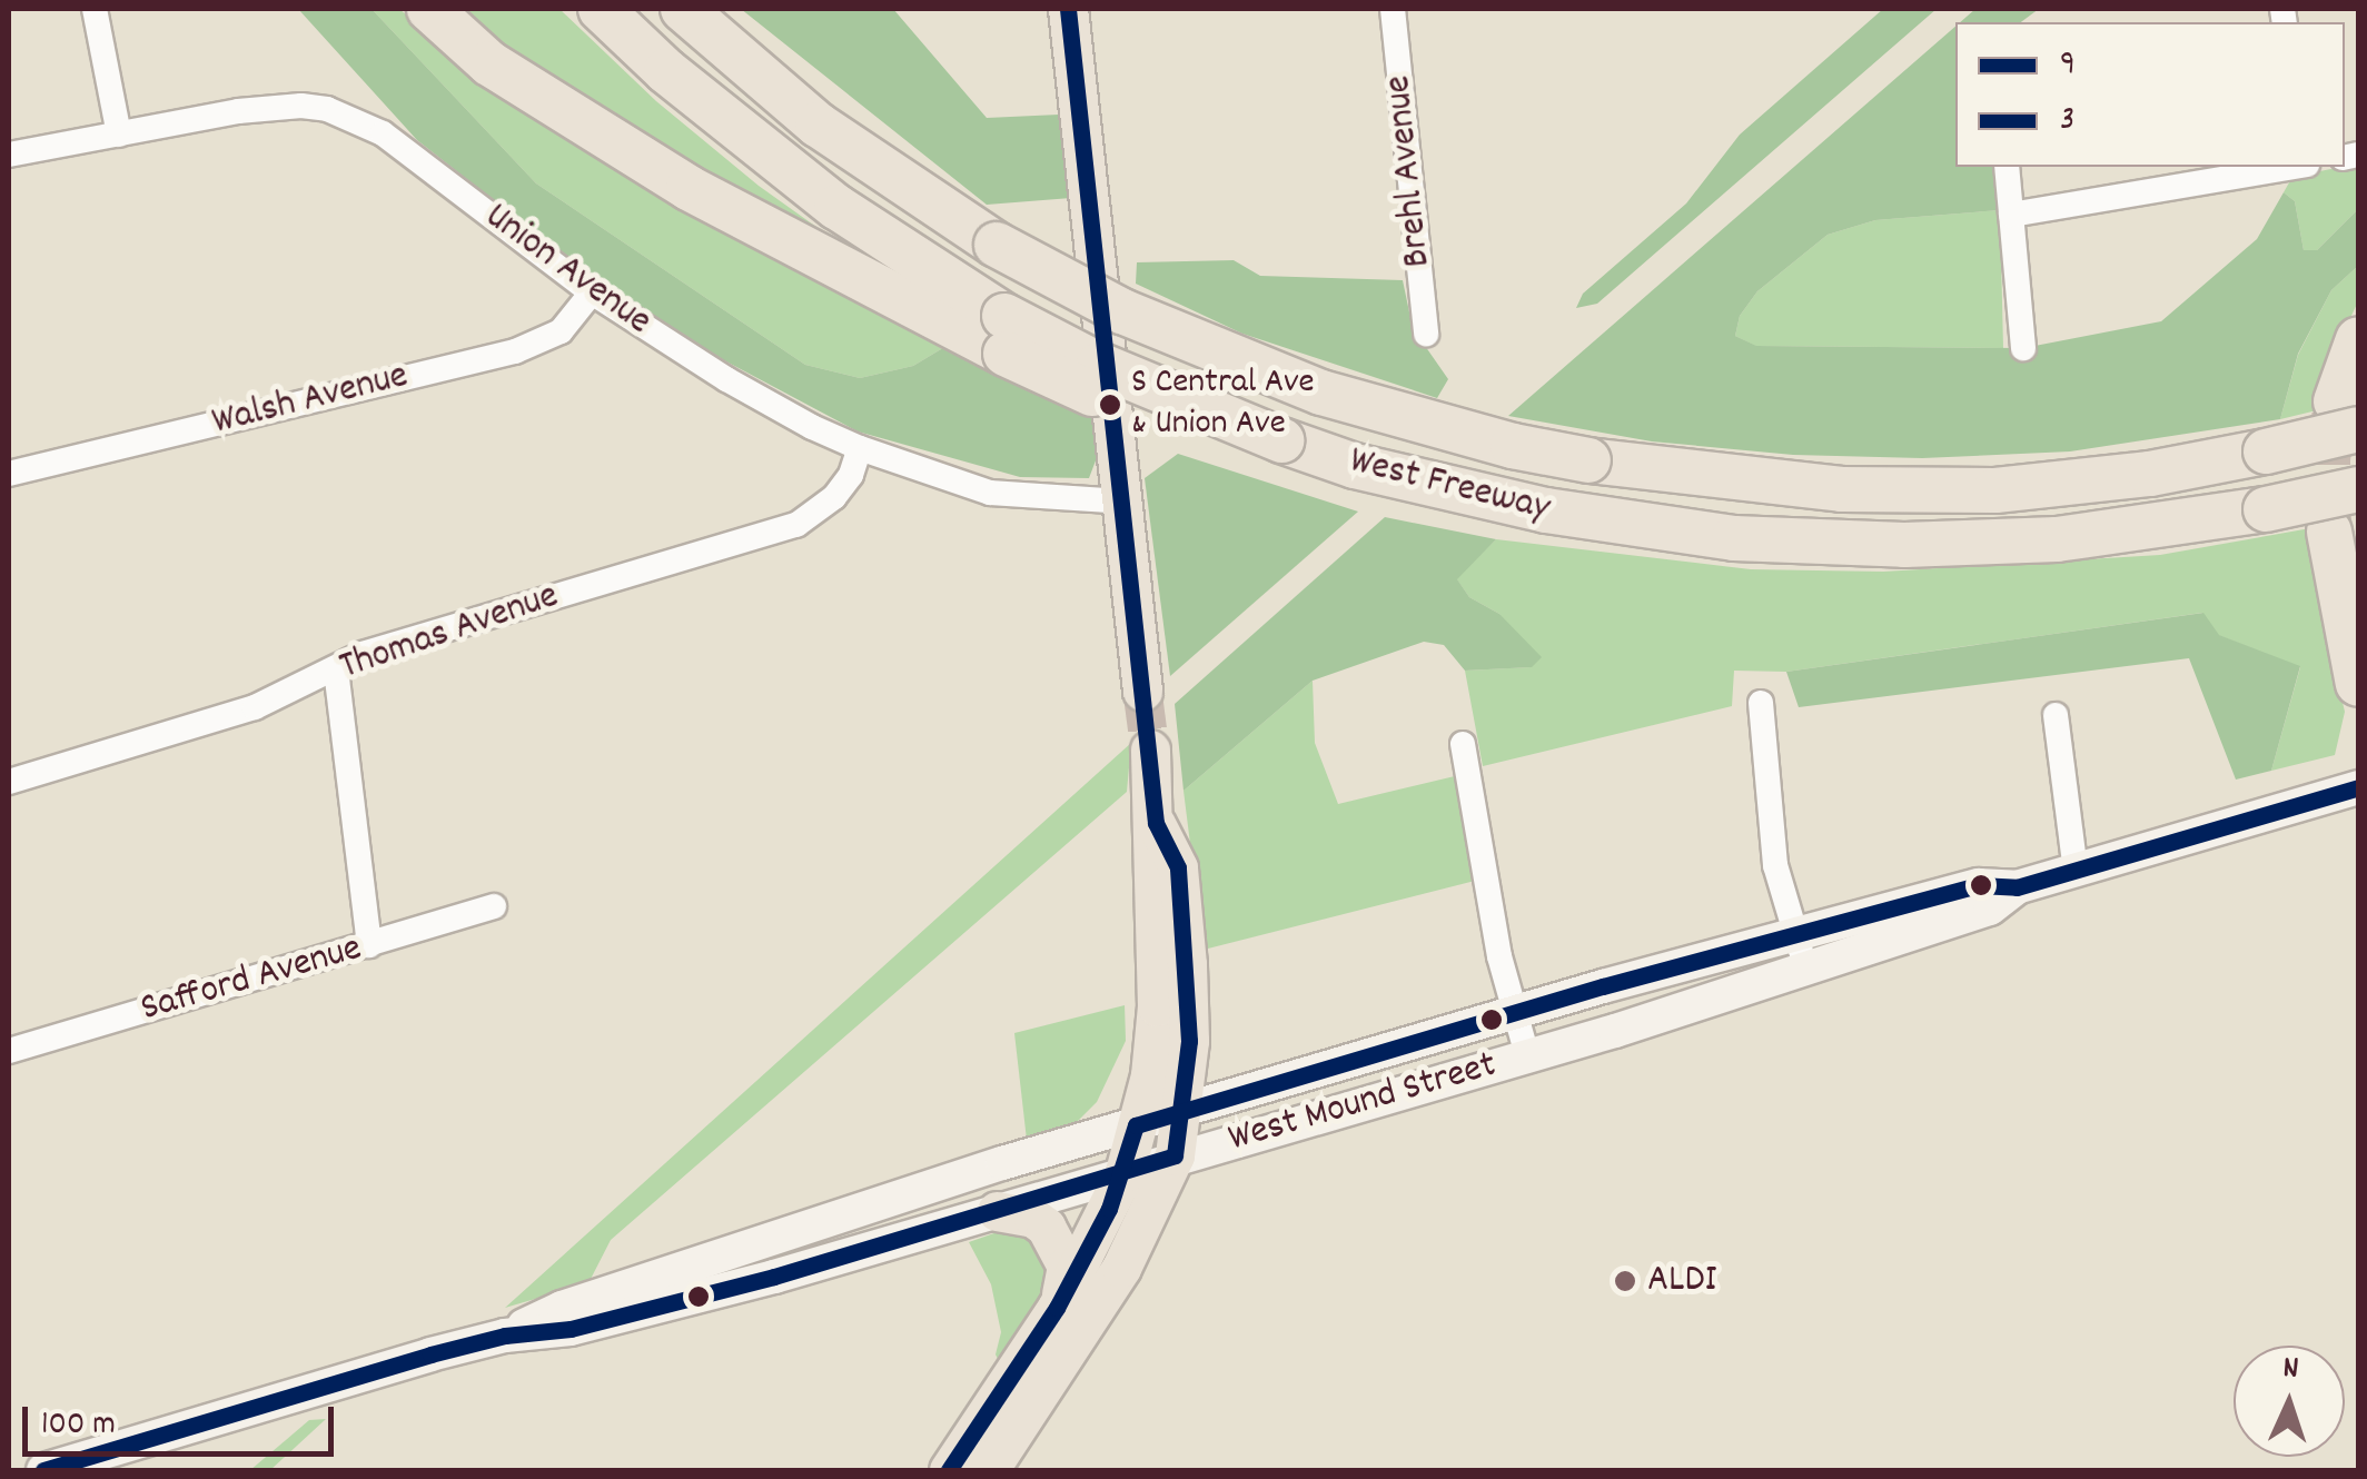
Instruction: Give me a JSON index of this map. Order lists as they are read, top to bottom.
{
  "streets": {
    "highway": ["West Freeway"],
    "main road": ["West Mound Street"],
    "street": [
      "Brehl Avenue",
      "Union Avenue",
      "Walsh Avenue",
      "Thomas Avenue",
      "Safford Avenue"
    ]
  },
  "crossings": [
    ["Union Avenue", "Walsh Avenue"],
    ["Union Avenue", "Thomas Avenue"]
  ],
  "places": ["S Central Ave & Union Ave", "ALDI"],
  "lines": ["transit line 9", "transit line 3"],
  "legend": ["9", "3"],
  "scale_bar": "100 m",
  "north": "top"
}
